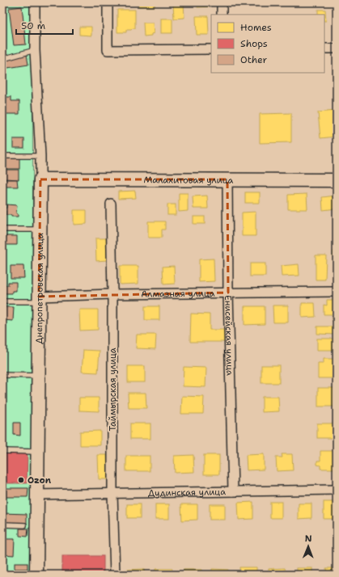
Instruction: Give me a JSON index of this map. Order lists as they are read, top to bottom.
{
  "streets": {
    "street": [
      "Малахитовая улица",
      "Днепропетровская улица",
      "Алмазная улица",
      "Енисейская улица",
      "Таймырская улица",
      "Дудинская улица"
    ]
  },
  "crossings": [
    ["Малахитовая улица", "Днепропетровская улица"],
    ["Малахитовая улица", "Енисейская улица"],
    ["Днепропетровская улица", "Алмазная улица"],
    ["Днепропетровская улица", "Дудинская улица"],
    ["Алмазная улица", "Енисейская улица"],
    ["Алмазная улица", "Таймырская улица"],
    ["Енисейская улица", "Дудинская улица"],
    ["Таймырская улица", "Дудинская улица"]
  ],
  "places": ["Ozon"],
  "legend": ["Homes", "Shops", "Other"],
  "scale_bar": "50 m",
  "north": "top"
}
